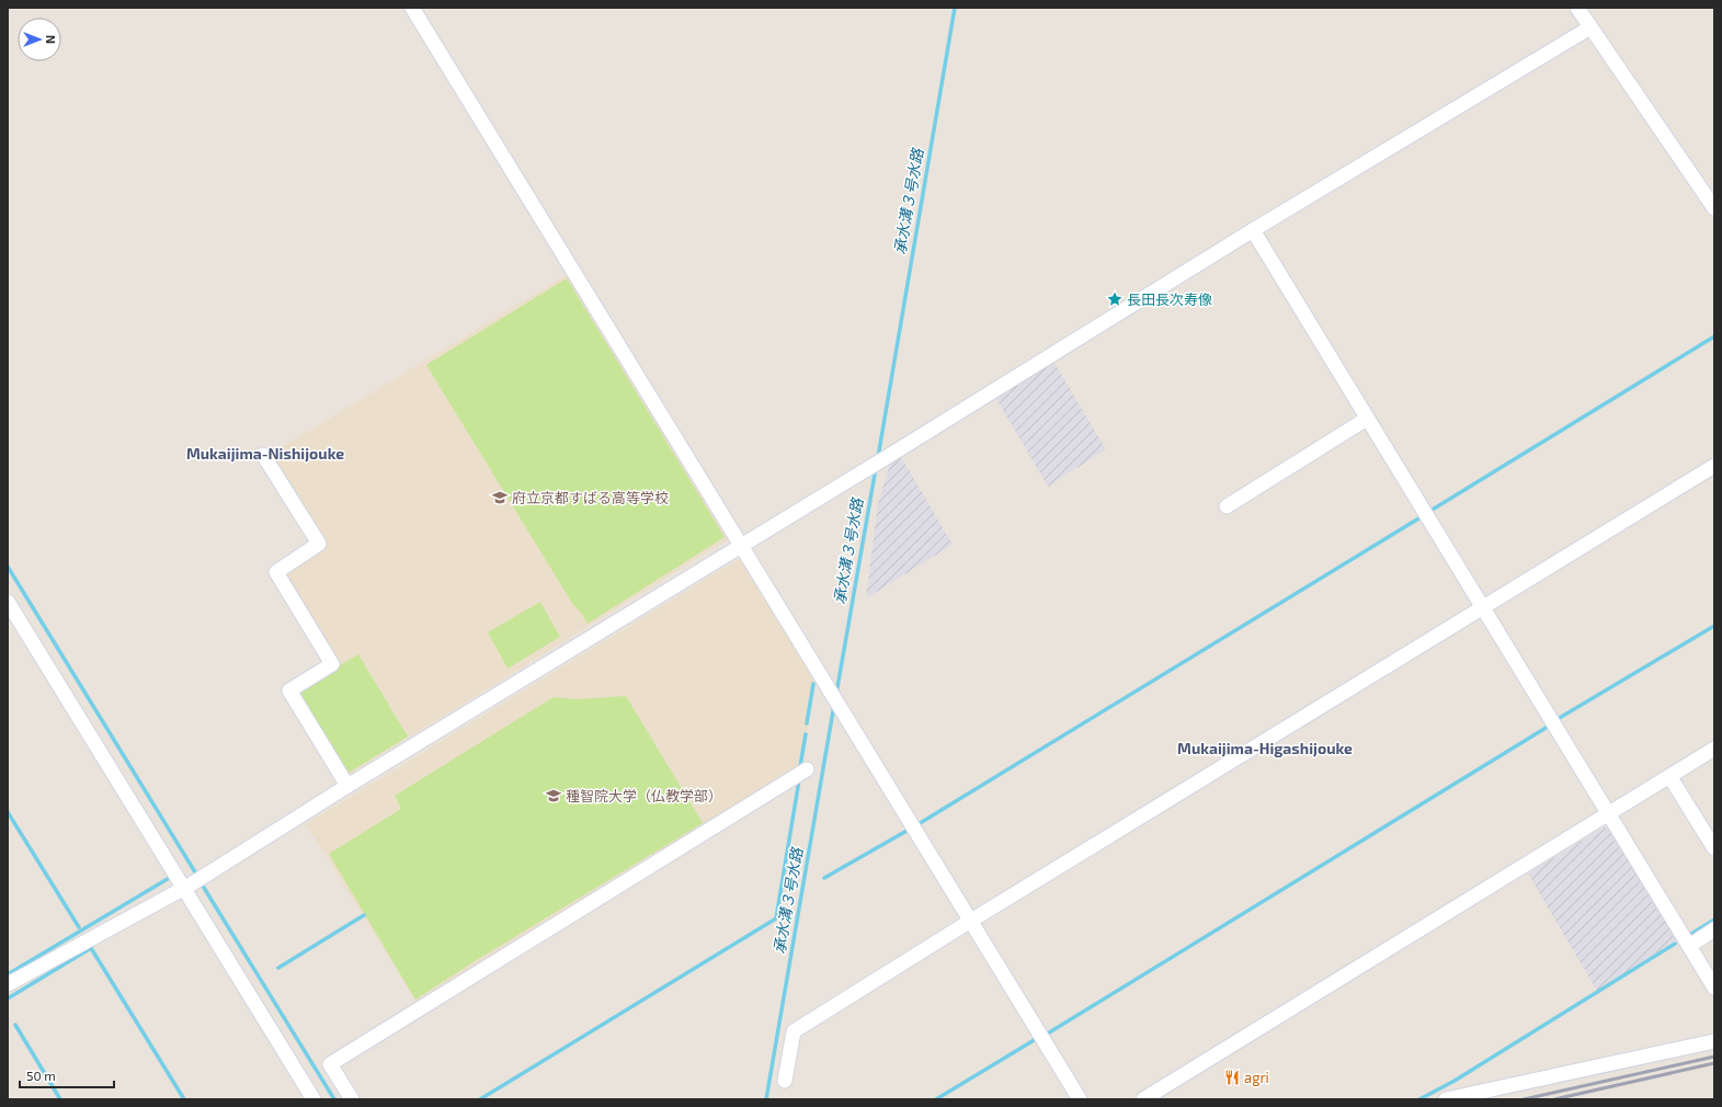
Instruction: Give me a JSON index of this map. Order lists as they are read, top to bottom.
{
  "districts": ["Mukaijima-Nishijouke", "Mukaijima-Higashijouke"],
  "water": ["承水溝３号水路"],
  "places": {
    "place": ["長田長次寿像"],
    "school or university": ["府立京都すばる高等学校", "種智院大学（仏教学部）"],
    "restaurant": ["agri"]
  },
  "scale_bar": "50 m",
  "north": "right"
}
